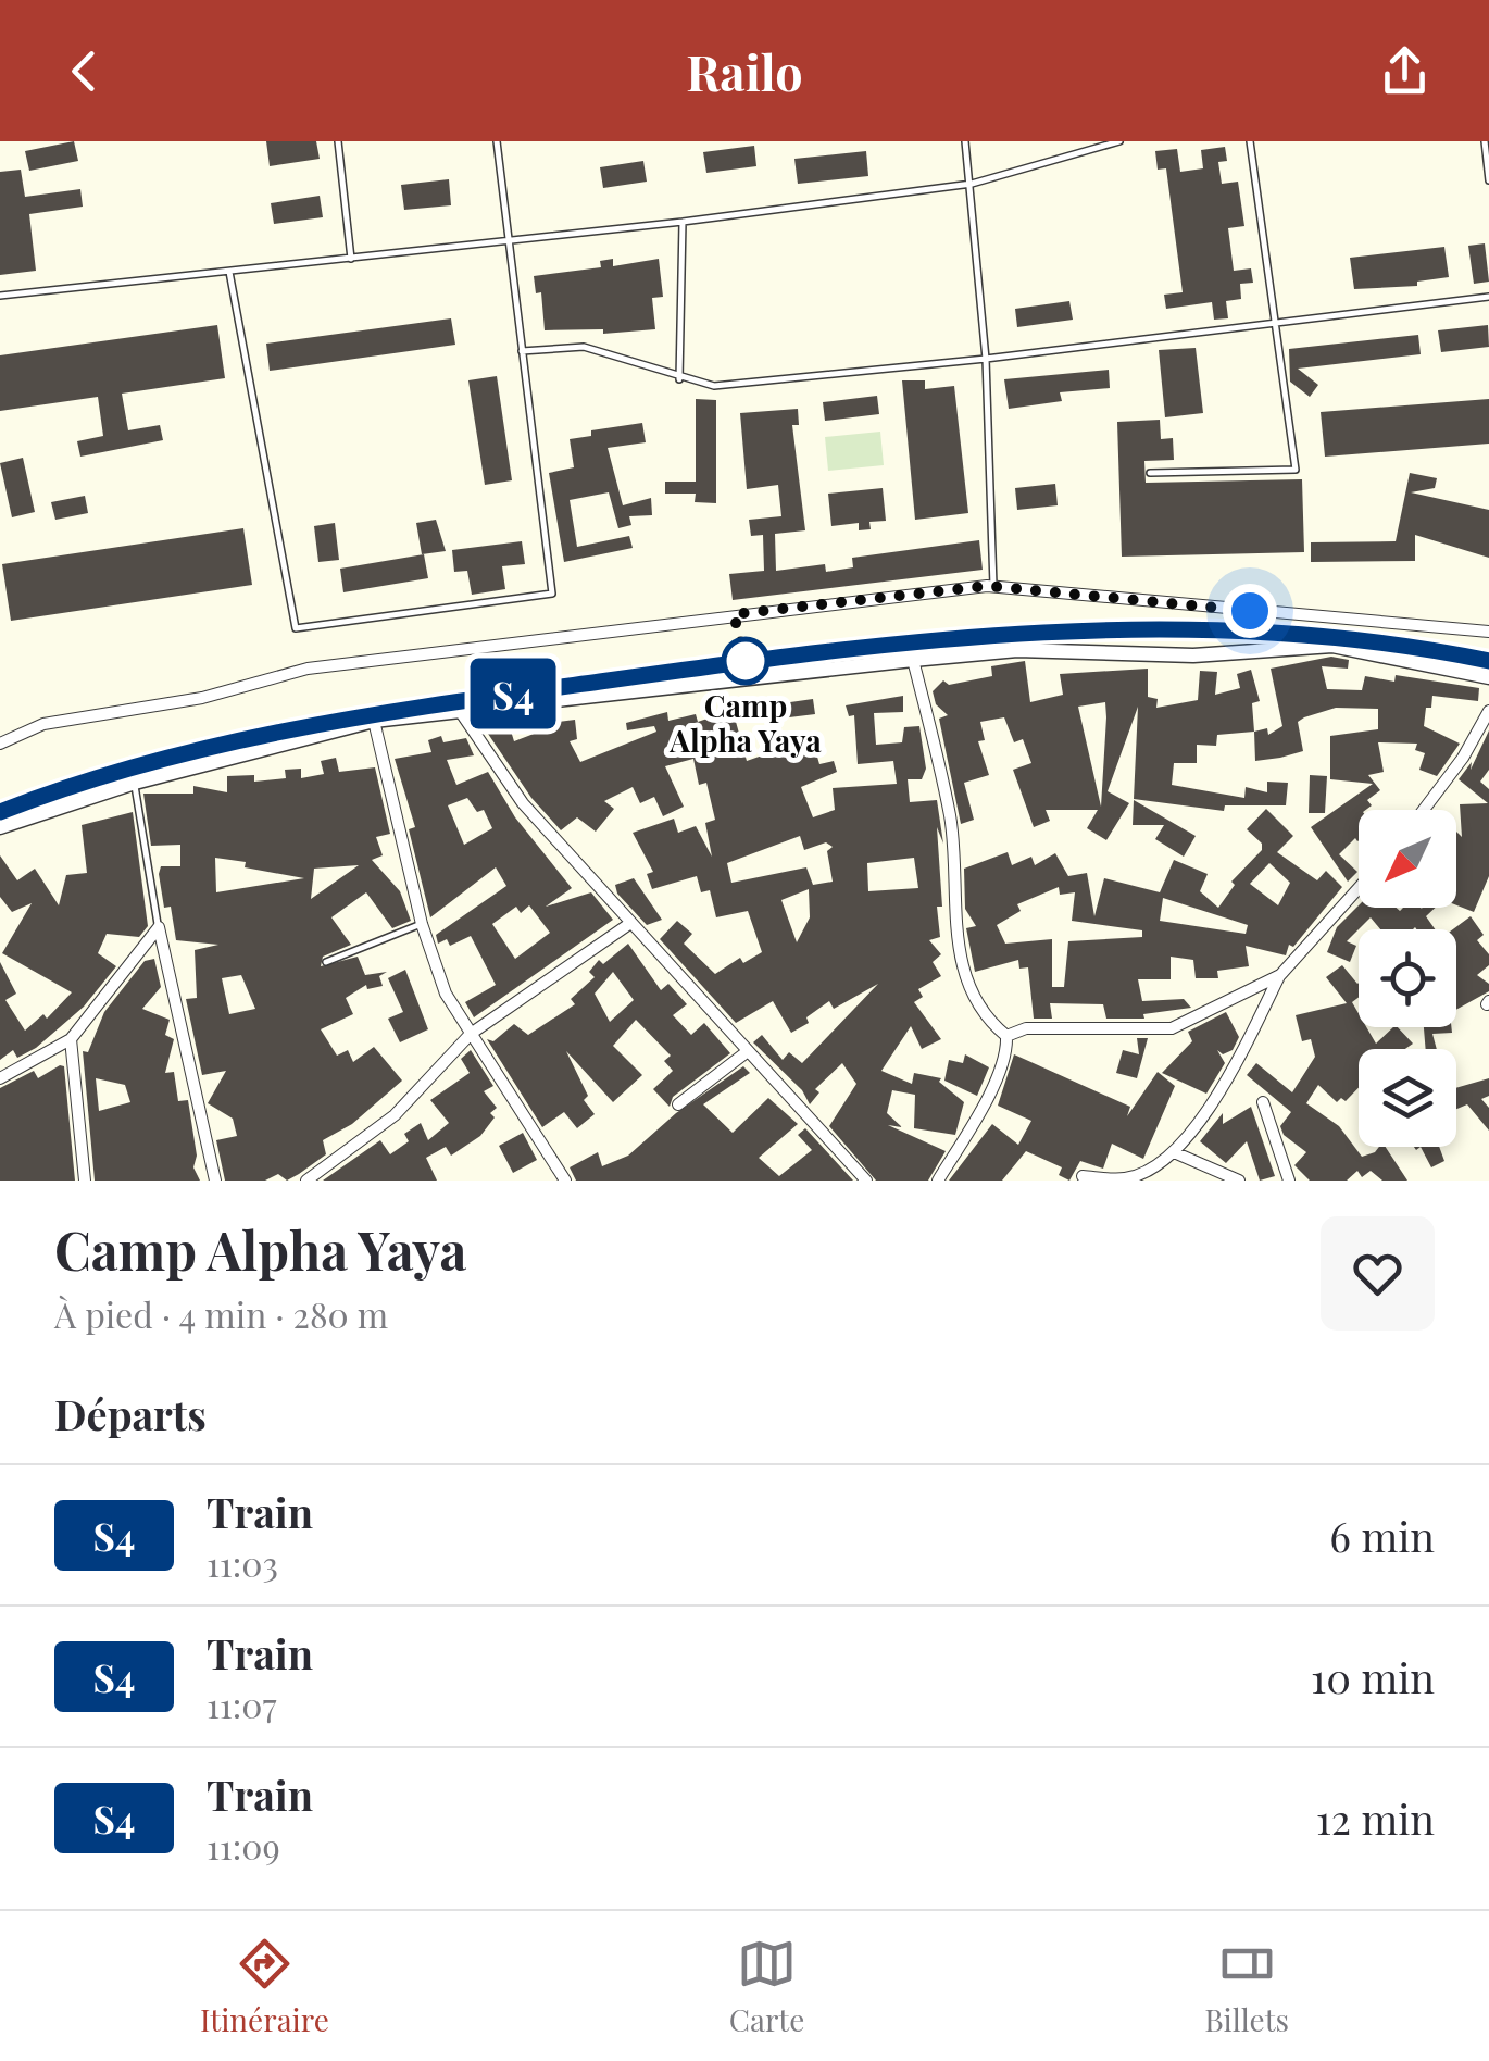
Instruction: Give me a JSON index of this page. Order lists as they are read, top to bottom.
{
  "places": ["Camp Alpha Yaya"],
  "north": "bottom left",
  "page": {
    "header": "Railo",
    "on_map": "S4",
    "heading": [
      ["Camp Alpha Yaya", "À pied · 4 min · 280 m"],
      "Départs"
    ],
    "list": [
      {
        "mark": "S4",
        "name": "Train",
        "note": "11:03",
        "value": "6 min"
      },
      {
        "mark": "S4",
        "name": "Train",
        "note": "11:07",
        "value": "10 min"
      },
      {
        "mark": "S4",
        "name": "Train",
        "note": "11:09",
        "value": "12 min"
      }
    ],
    "tabs": ["Itinéraire", "Carte", "Billets"]
  }
}
